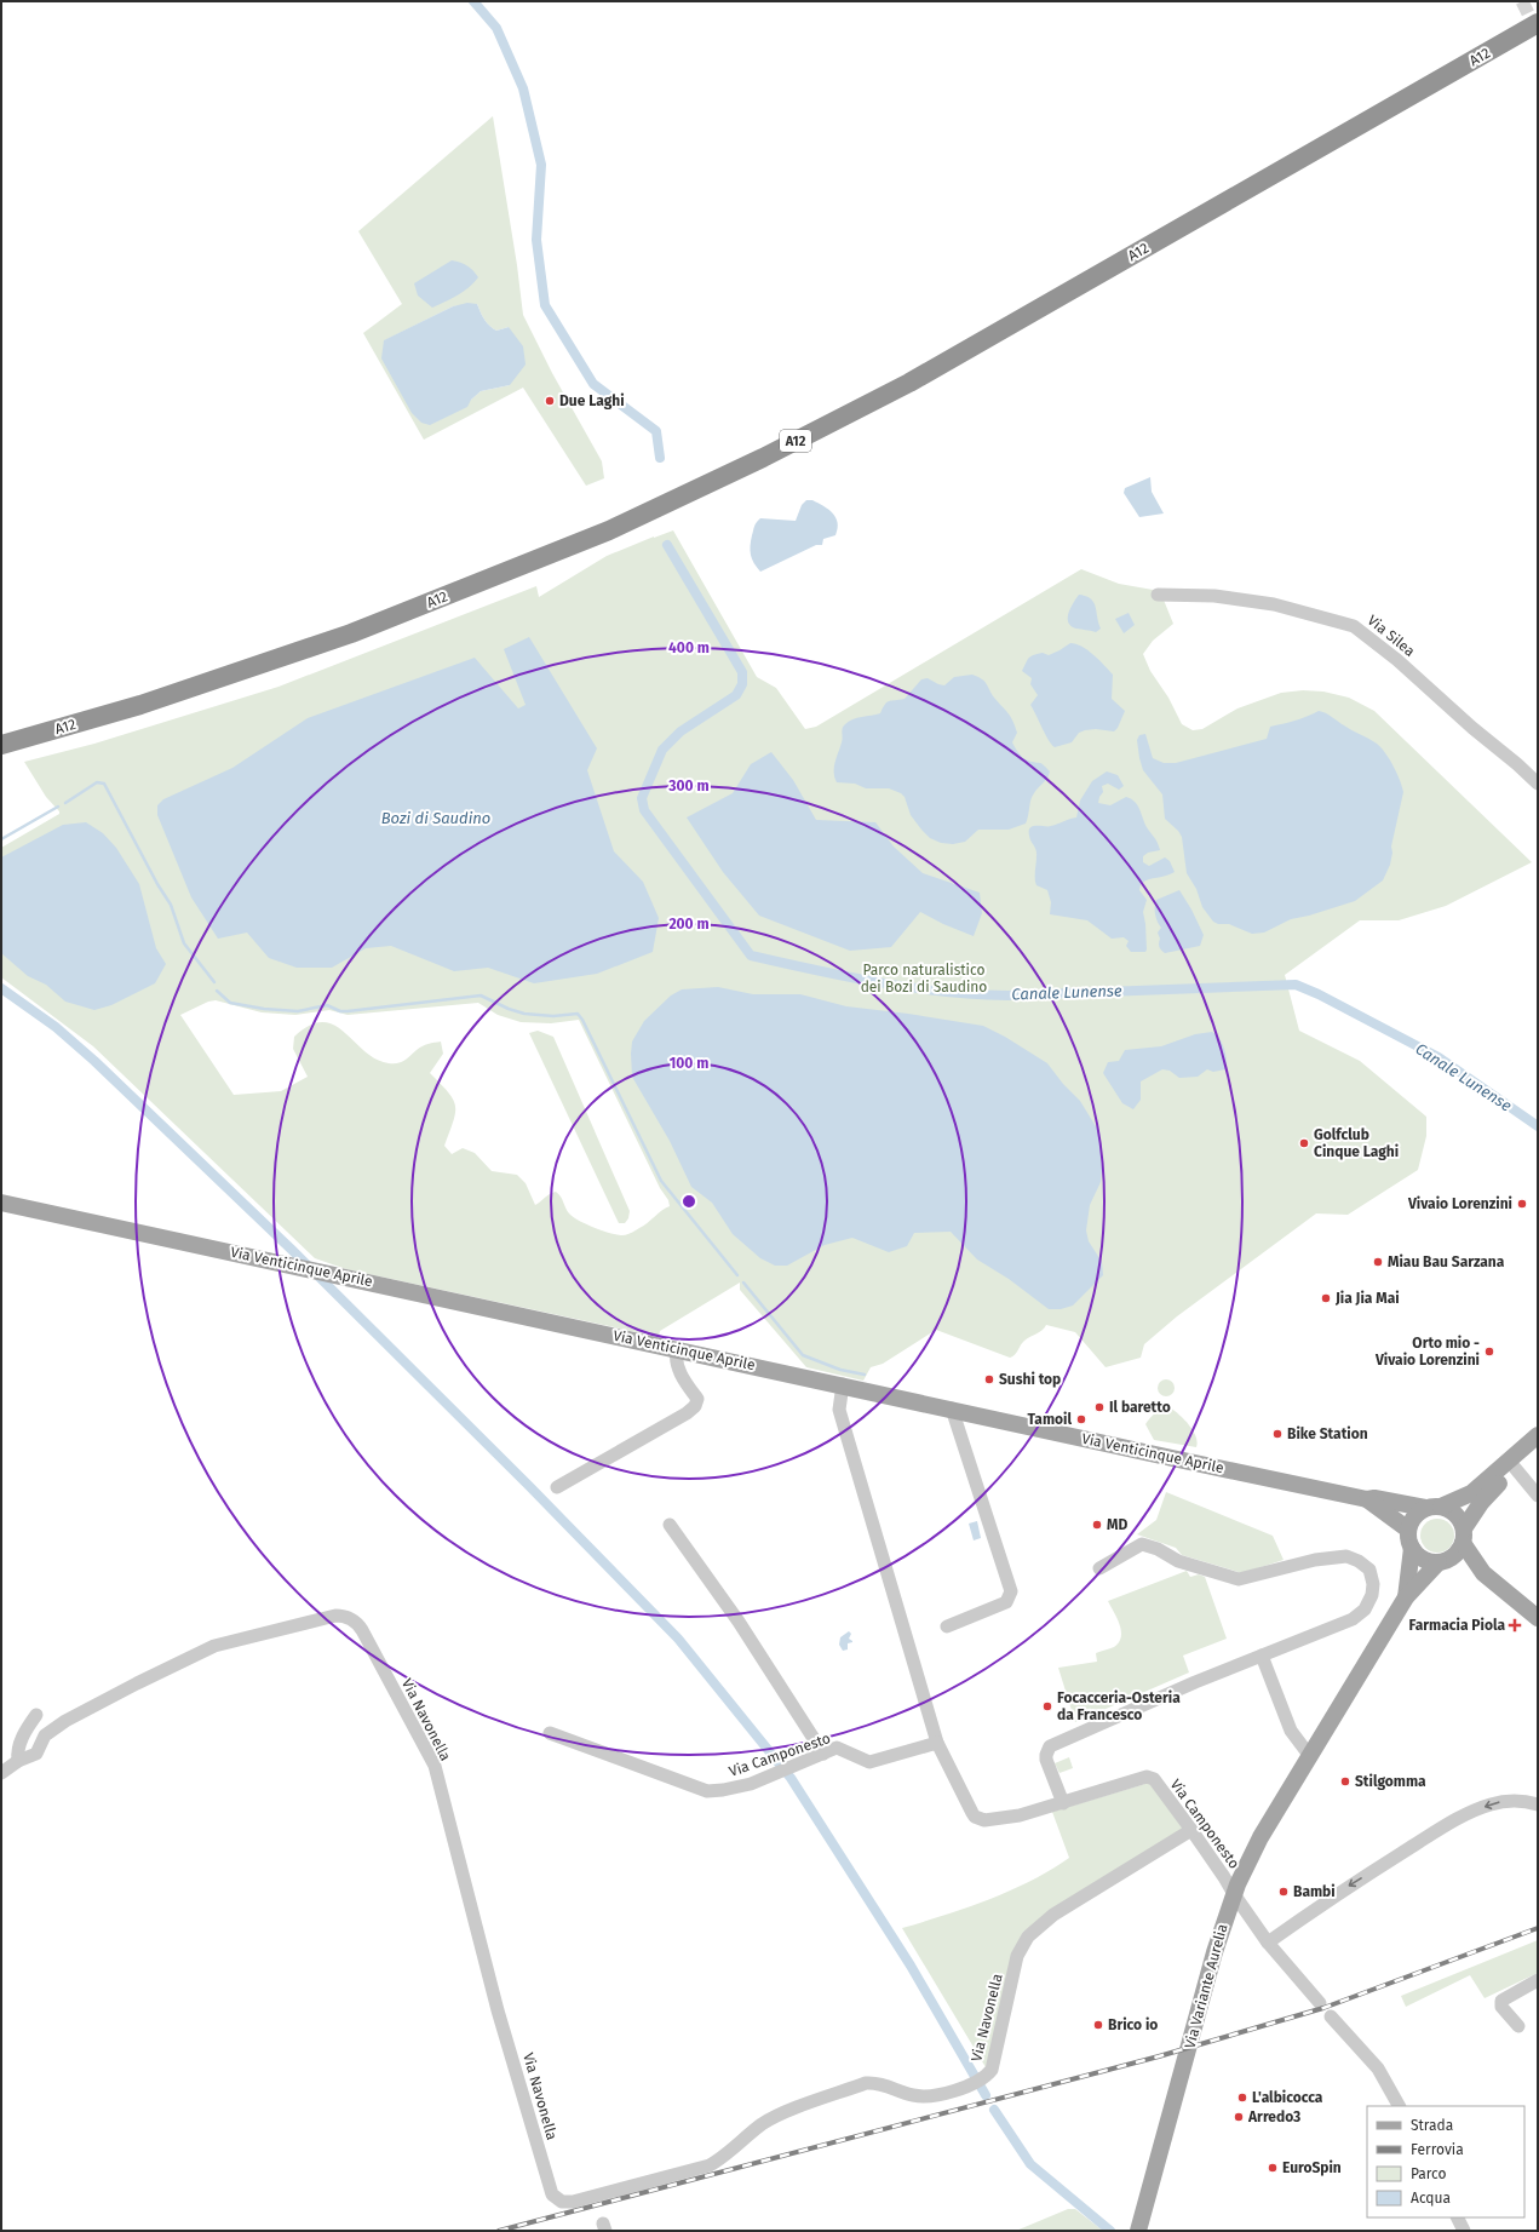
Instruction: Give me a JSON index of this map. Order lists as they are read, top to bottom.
{
  "streets": {
    "highway": ["A12"],
    "main road": ["Via Venticinque Aprile", "Via Variante Aurelia"],
    "street": ["Via Silea", "Via Navonella", "Via Camponesto"]
  },
  "crossings": [
    ["Via Venticinque Aprile", "Via Camponesto"],
    ["Via Venticinque Aprile", "Via Variante Aurelia"],
    ["Via Navonella", "Via Camponesto"],
    ["Via Camponesto", "Via Variante Aurelia"]
  ],
  "water": ["Bozi di Saudino", "Canale Lunense"],
  "parks": ["Parco naturalistico dei Bozi di Saudino"],
  "places": {
    "other": [
      "Due Laghi",
      "Golfclub Cinque Laghi",
      "Vivaio Lorenzini",
      "Miau Bau Sarzana",
      "Jia Jia Mai",
      "Orto mio - Vivaio Lorenzini",
      "Sushi top",
      "Il baretto",
      "Tamoil",
      "Bike Station",
      "MD",
      "Focacceria-Osteria da Francesco",
      "Stilgomma",
      "Bambi",
      "Brico io",
      "L'albicocca",
      "Arredo3",
      "EuroSpin"
    ],
    "health": ["Farmacia Piola"]
  },
  "legend": [
    "Strada",
    "Ferrovia",
    "Parco",
    "Acqua"
  ],
  "rings": [
    "400 m",
    "300 m",
    "200 m",
    "100 m"
  ]
}
